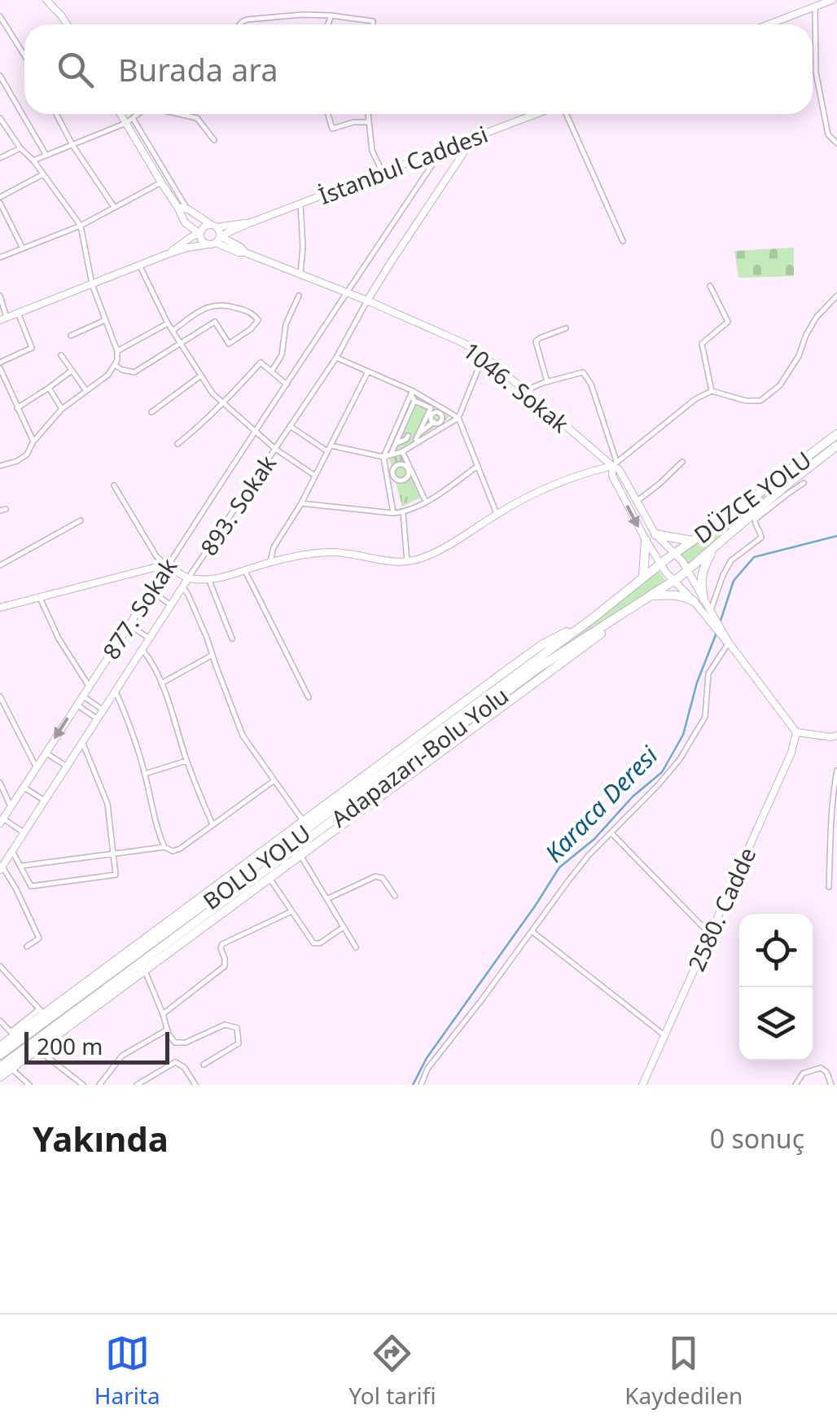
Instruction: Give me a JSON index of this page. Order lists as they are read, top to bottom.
{
  "streets": {
    "highway": ["DÜZCE YOLU", "Adapazarı-Bolu Yolu", "BOLU YOLU"],
    "street": [
      "İstanbul Caddesi",
      "1046. Sokak",
      "893. Sokak",
      "877. Sokak",
      "2580. Cadde"
    ]
  },
  "crossings": [
    ["İstanbul Caddesi", "1046. Sokak"],
    ["İstanbul Caddesi", "893. Sokak"],
    ["İstanbul Caddesi", "877. Sokak"],
    ["1046. Sokak", "893. Sokak"],
    ["1046. Sokak", "877. Sokak"],
    ["DÜZCE YOLU", "BOLU YOLU"]
  ],
  "water": ["Karaca Deresi"],
  "scale_bar": "200 m",
  "page": {
    "search": "Burada ara",
    "scale": "200 m",
    "heading": ["Yakında", "0 sonuç"],
    "nav": ["Harita", "Yol tarifi", "Kaydedilen"]
  }
}
